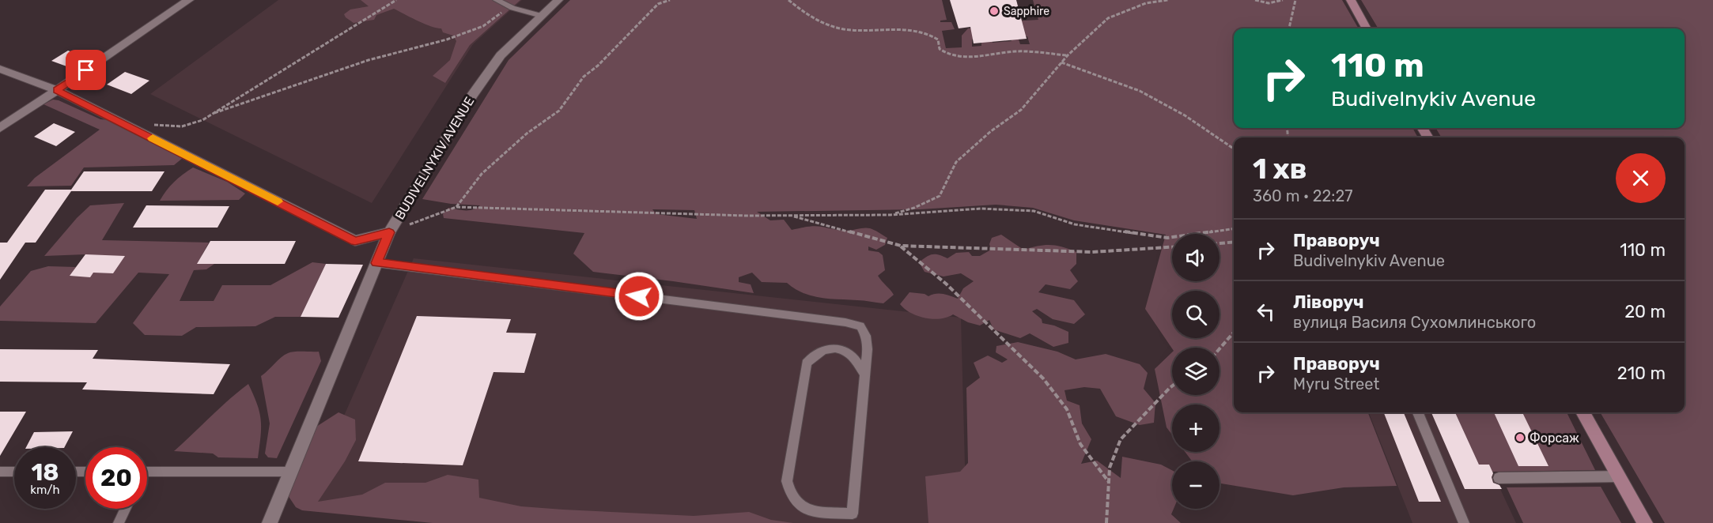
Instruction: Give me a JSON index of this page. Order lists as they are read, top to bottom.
{
  "streets": {
    "street": ["BUDIVELNYKIV AVENUE"]
  },
  "places": ["Sapphire", "Форсаж"],
  "page": {
    "turn": ["110 m", "Budivelnykiv Avenue"],
    "heading": ["1 хв", "360 m · 22:27"],
    "list": [
      {
        "name": "Праворуч",
        "note": "Budivelnykiv Avenue",
        "value": "110 m"
      },
      {
        "name": "Ліворуч",
        "note": "вулиця Василя Сухомлинського",
        "value": "20 m"
      },
      {
        "name": "Праворуч",
        "note": "Myru Street",
        "value": "210 m"
      }
    ],
    "map_buttons": ["+", "−"],
    "speed": "18 km/h",
    "limit": "20"
  }
}
